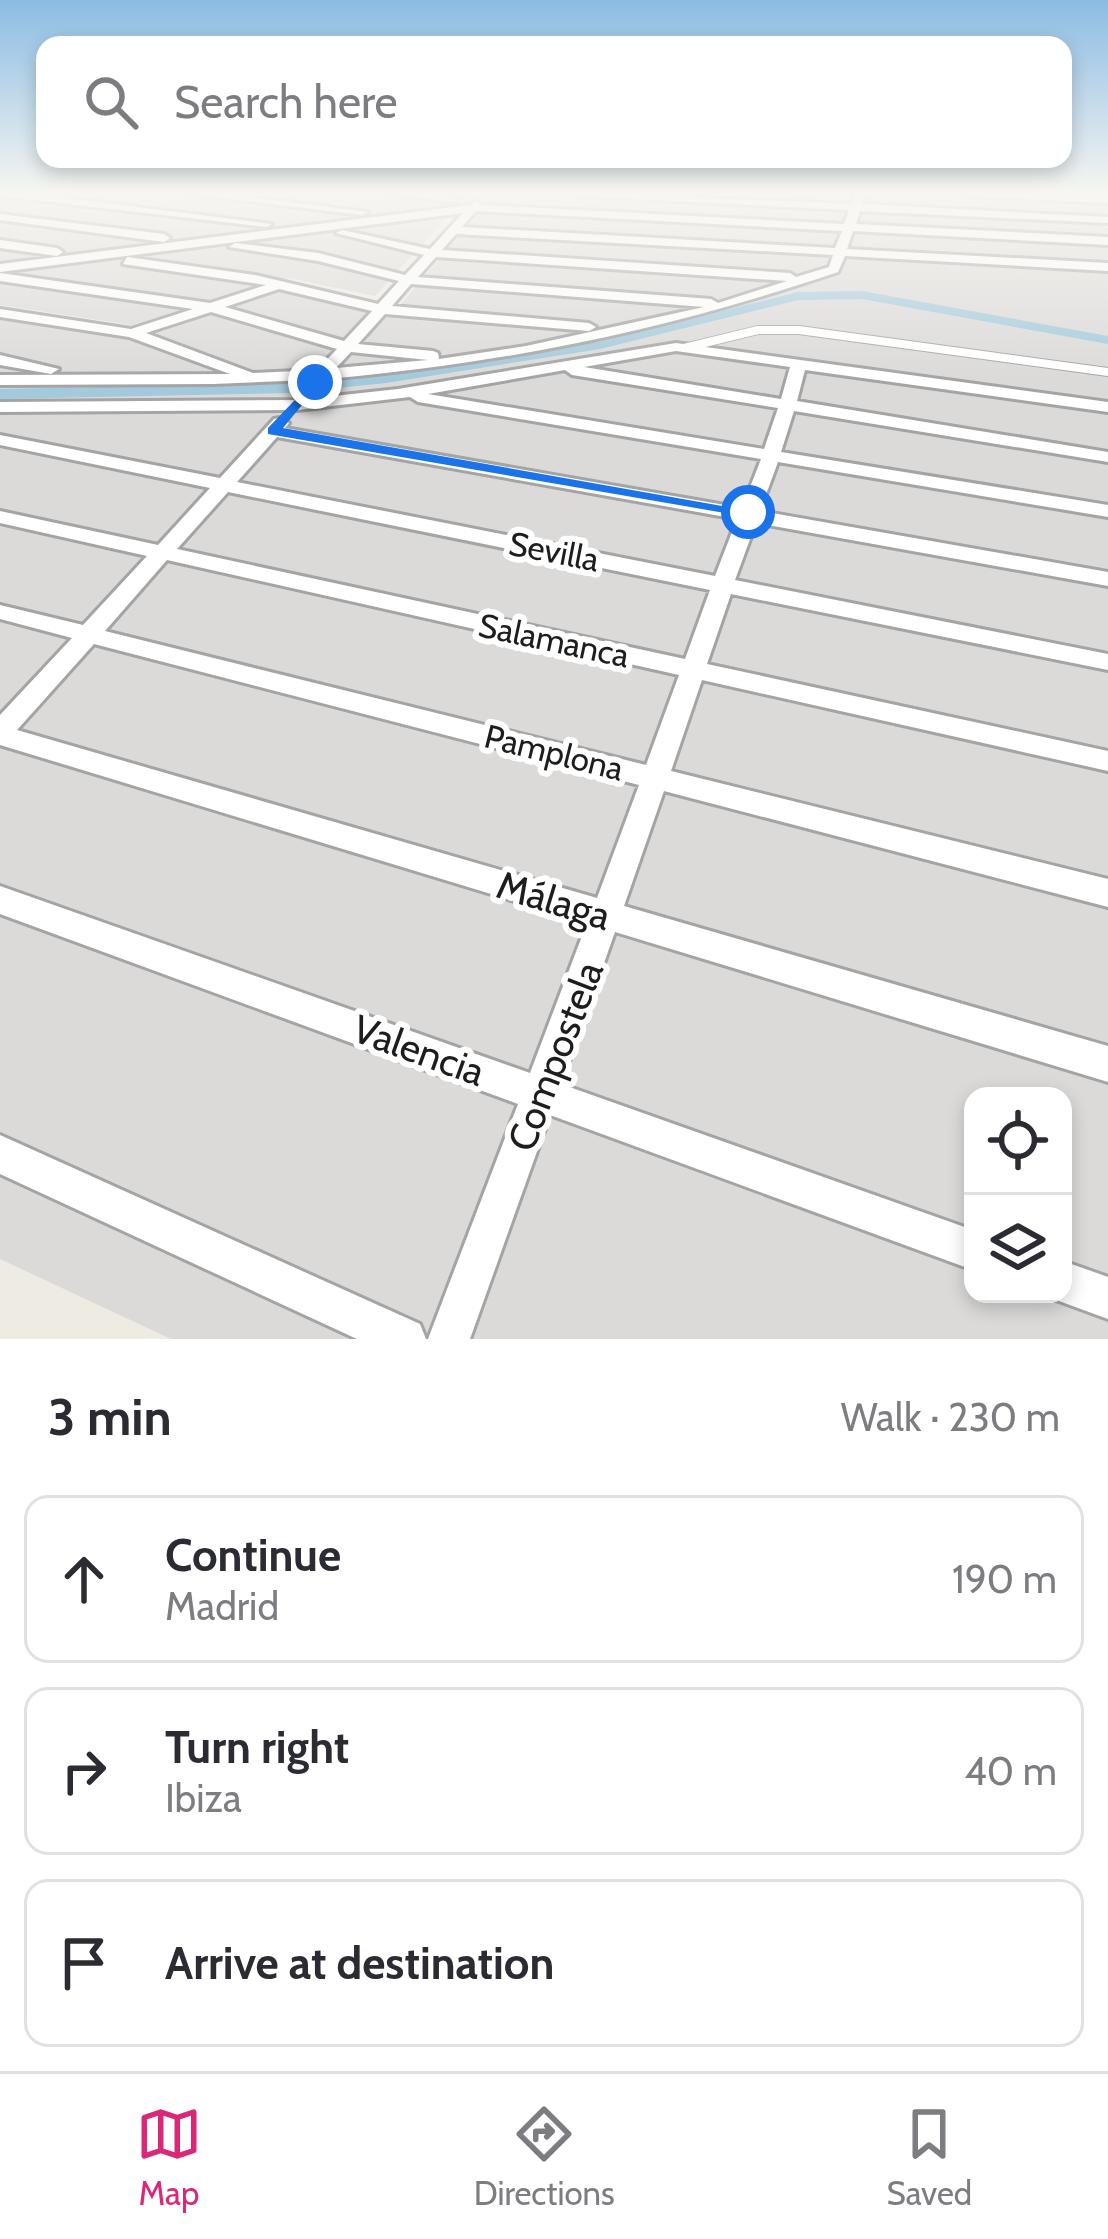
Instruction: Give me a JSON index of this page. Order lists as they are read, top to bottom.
{
  "streets": {
    "street": [
      "Sevilla",
      "Salamanca",
      "Pamplona",
      "Málaga",
      "Valencia",
      "Compostela"
    ]
  },
  "crossings": [
    ["Sevilla", "Compostela"],
    ["Salamanca", "Compostela"],
    ["Pamplona", "Compostela"],
    ["Málaga", "Compostela"],
    ["Valencia", "Compostela"]
  ],
  "page": {
    "search": "Search here",
    "heading": ["3 min", "Walk · 230 m"],
    "list": [
      ["Continue", "Madrid", "190 m"],
      ["Turn right", "Ibiza", "40 m"],
      "Arrive at destination"
    ],
    "nav": ["Map", "Directions", "Saved"]
  }
}
